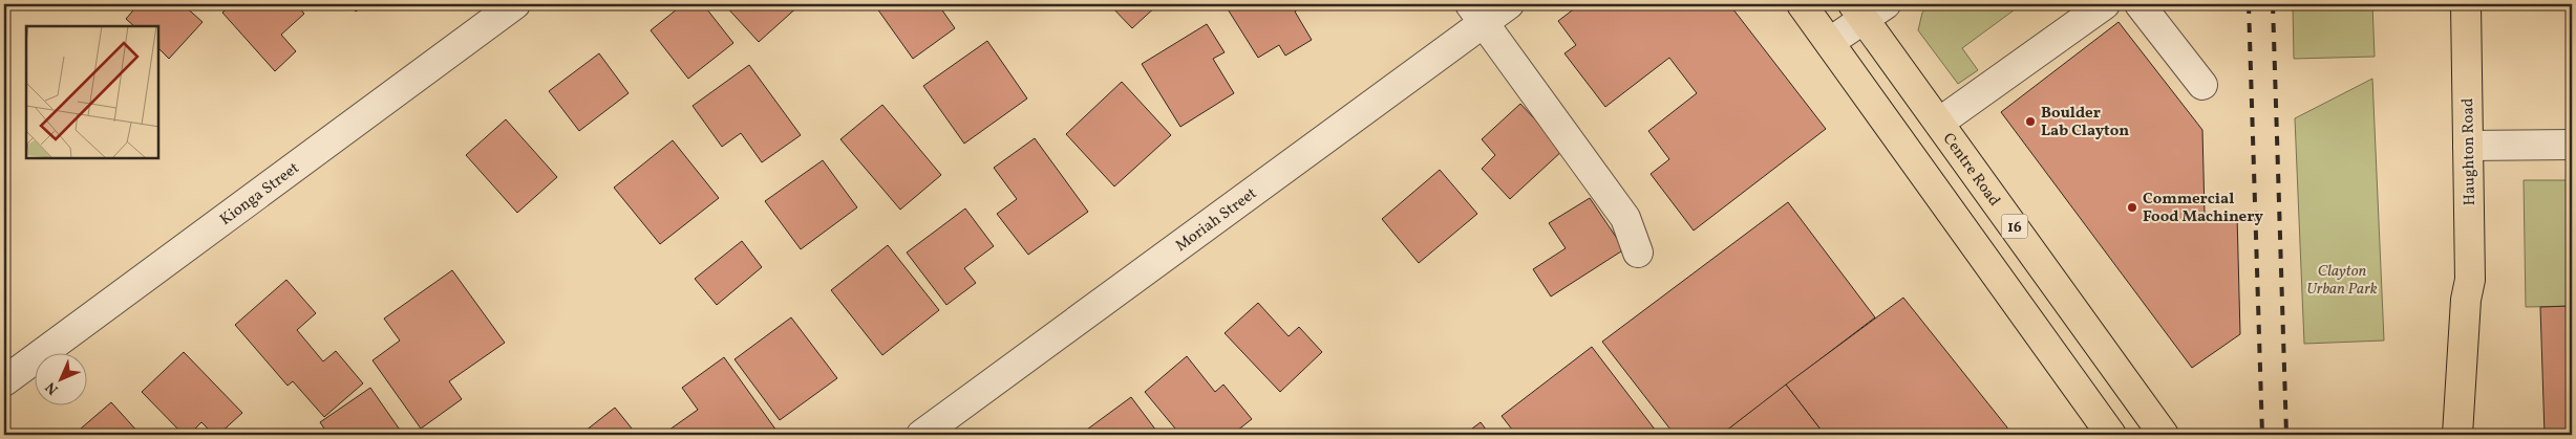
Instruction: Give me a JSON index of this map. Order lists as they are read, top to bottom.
{
  "streets": {
    "main road": ["Haughton Road", "Centre Road", "16"],
    "street": ["Kionga Street", "Moriah Street"]
  },
  "parks": ["Clayton Urban Park"],
  "places": ["Boulder Lab Clayton", "Commercial Food Machinery"],
  "north": "bottom left"
}
